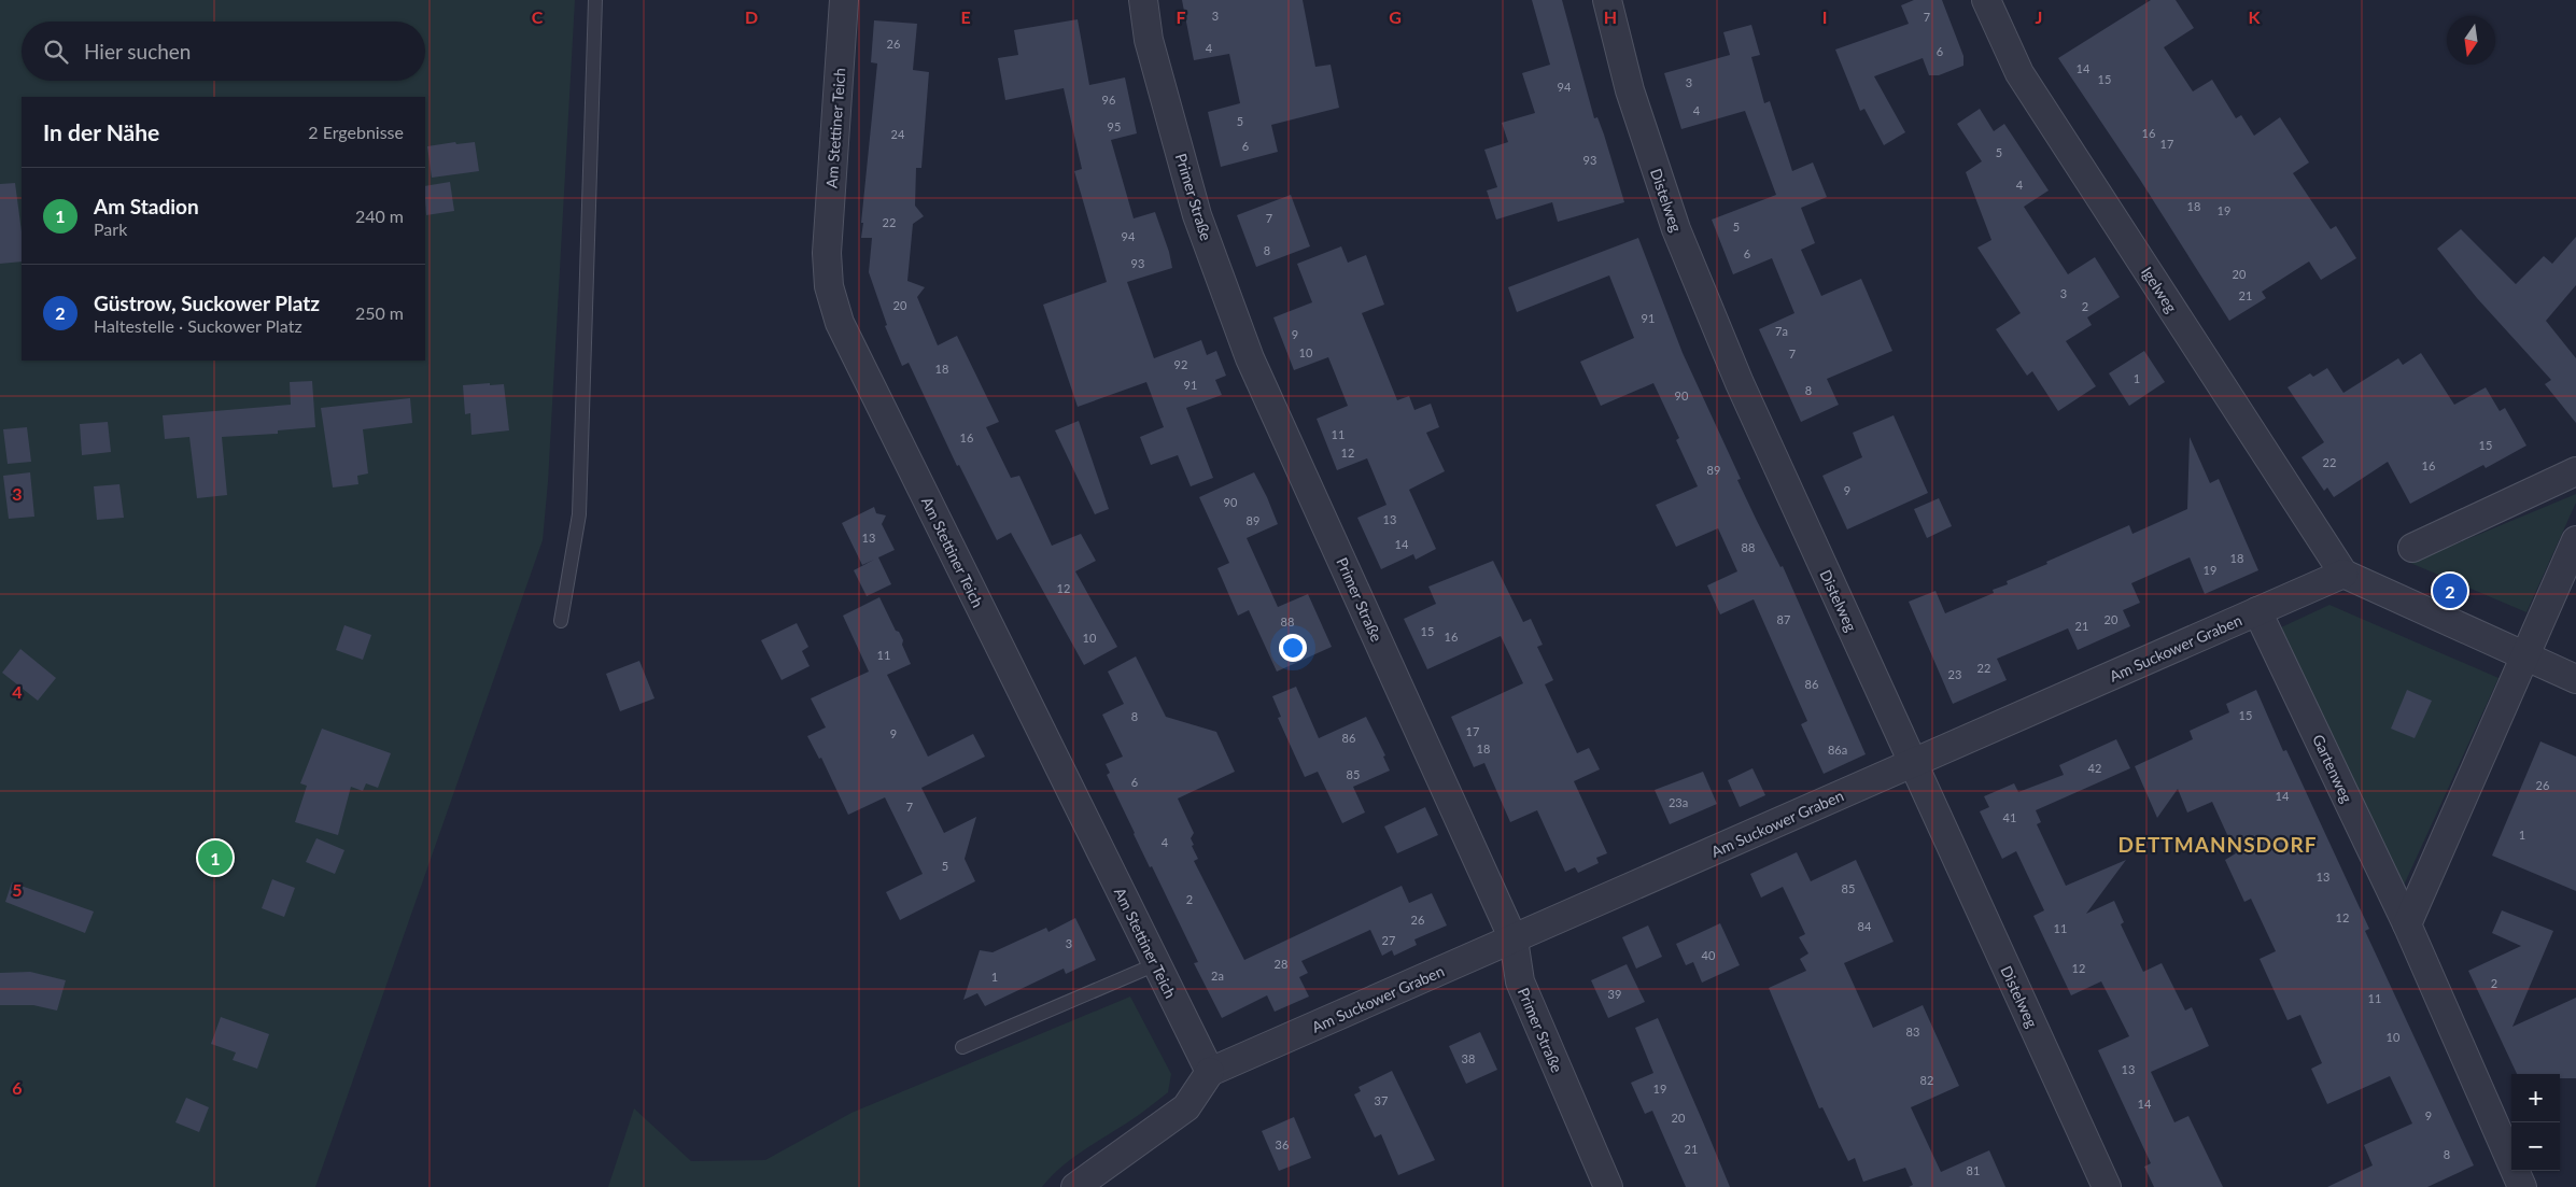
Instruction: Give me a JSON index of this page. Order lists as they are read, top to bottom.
{
  "streets": {
    "street": [
      "Am Stettiner Teich",
      "Primer Straße",
      "Distelweg",
      "Igelweg",
      "Am Suckower Graben",
      "Gartenweg"
    ]
  },
  "crossings": [
    ["Am Stettiner Teich", "Am Suckower Graben"],
    ["Primer Straße", "Am Suckower Graben"],
    ["Distelweg", "Am Suckower Graben"],
    ["Igelweg", "Am Suckower Graben"],
    ["Am Suckower Graben", "Gartenweg"]
  ],
  "districts": ["DETTMANNSDORF"],
  "house_numbers": [
    "3",
    "7",
    "26",
    "4",
    "6",
    "14",
    "15",
    "3",
    "94",
    "96",
    "4",
    "5",
    "95",
    "16",
    "24",
    "17",
    "6",
    "5",
    "93",
    "4",
    "18",
    "19",
    "7",
    "22",
    "5",
    "94",
    "8",
    "6",
    "93",
    "20",
    "3",
    "21",
    "20",
    "2",
    "91",
    "7a",
    "9",
    "10",
    "7",
    "92",
    "18",
    "1",
    "91",
    "8",
    "90",
    "11",
    "16",
    "15",
    "12",
    "22",
    "16",
    "89",
    "9",
    "90",
    "13",
    "89",
    "13",
    "14",
    "88",
    "18",
    "19",
    "12",
    "87",
    "20",
    "88",
    "21",
    "15",
    "16",
    "10",
    "11",
    "22",
    "23",
    "86",
    "15",
    "8",
    "17",
    "9",
    "86",
    "18",
    "86a",
    "42",
    "85",
    "6",
    "26",
    "14",
    "23a",
    "7",
    "41",
    "1",
    "4",
    "5",
    "13",
    "85",
    "2",
    "12",
    "26",
    "84",
    "11",
    "27",
    "3",
    "40",
    "28",
    "12",
    "2a",
    "1",
    "2",
    "39",
    "11",
    "83",
    "10",
    "38",
    "13",
    "82",
    "19",
    "37",
    "14",
    "9",
    "20",
    "36",
    "21",
    "8",
    "81"
  ],
  "north": "bottom",
  "page": {
    "search": "Hier suchen",
    "heading": ["In der Nähe", "2 Ergebnisse"],
    "list": [
      {
        "mark": "1",
        "name": "Am Stadion",
        "note": "Park",
        "value": "240 m"
      },
      {
        "mark": "2",
        "name": "Güstrow, Suckower Platz",
        "note": "Haltestelle · Suckower Platz",
        "value": "250 m"
      }
    ],
    "pins": ["2", "1"],
    "map_buttons": ["+", "−"]
  },
  "grid": {
    "columns": [
      "C",
      "D",
      "E",
      "F",
      "G",
      "H",
      "I",
      "J",
      "K"
    ],
    "rows": [
      "3",
      "4",
      "5",
      "6"
    ]
  }
}
